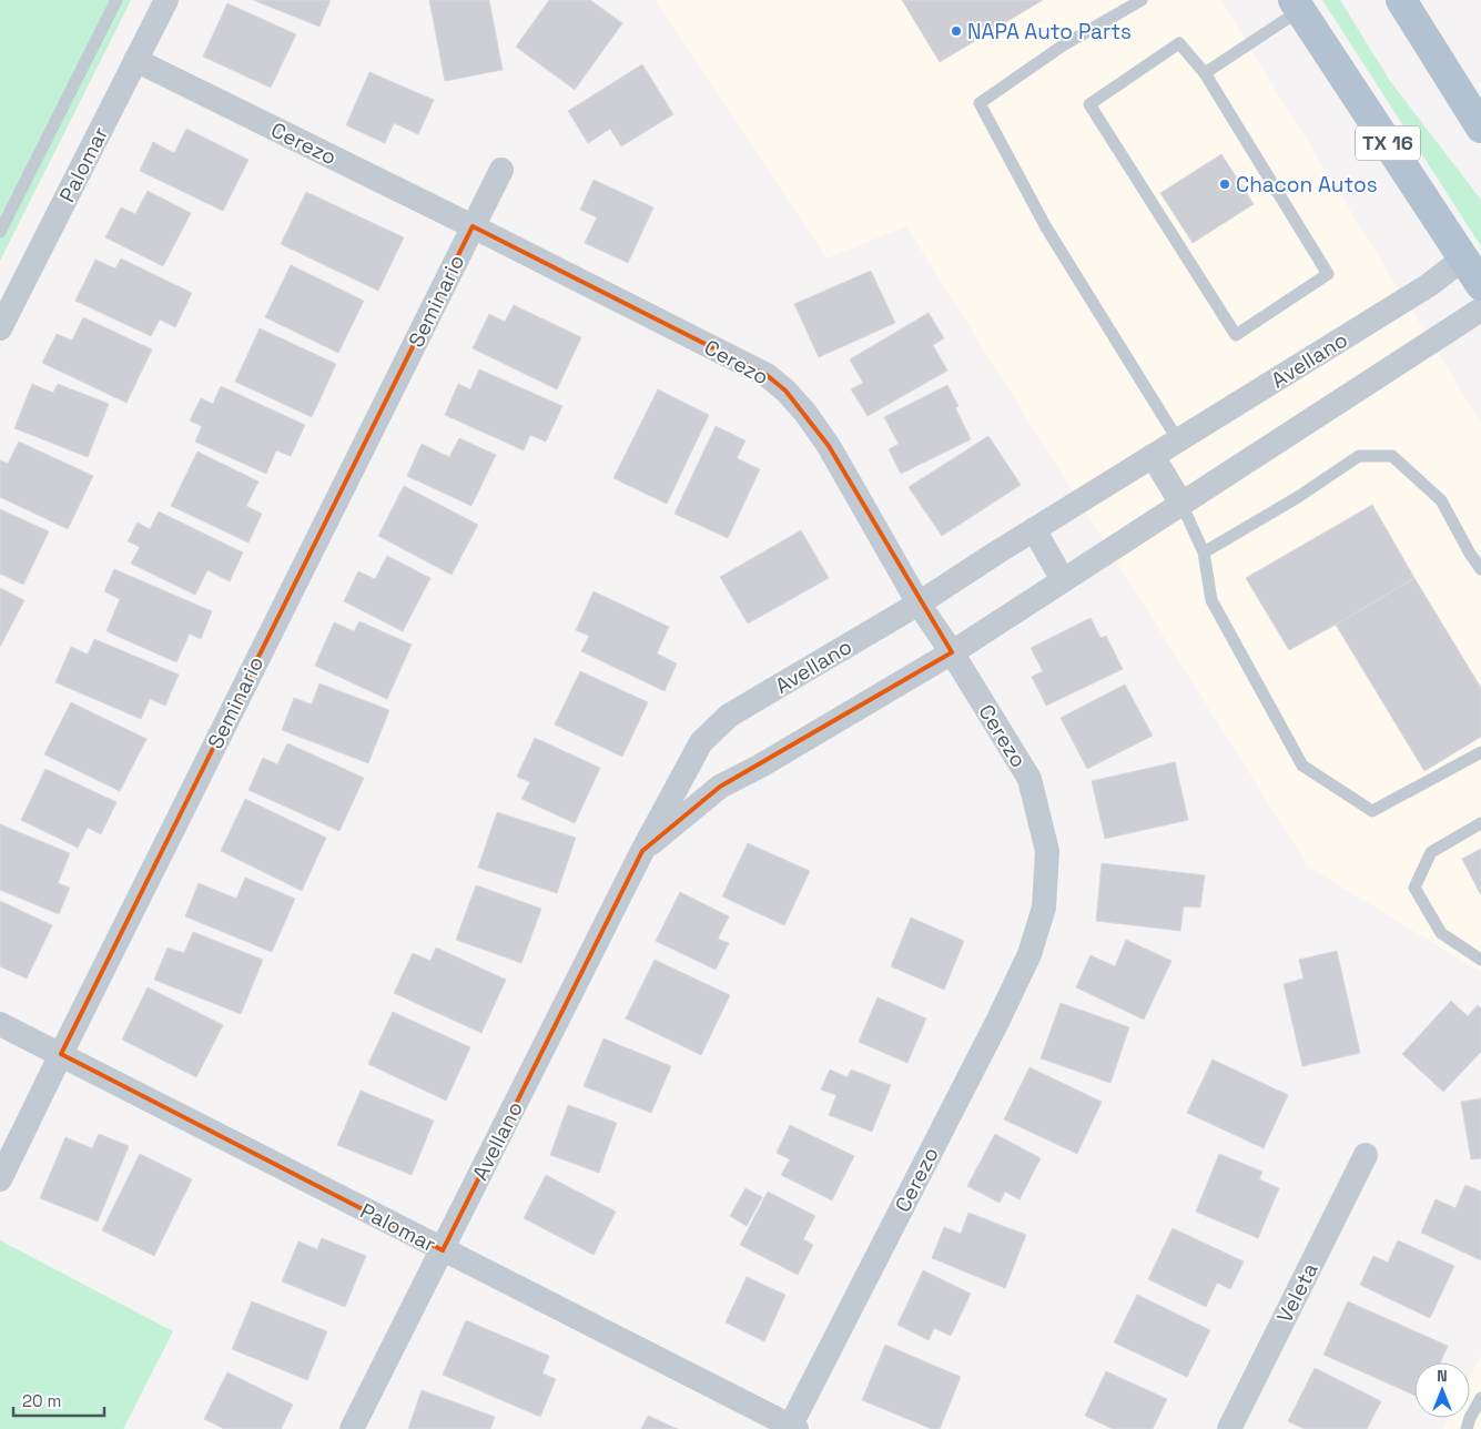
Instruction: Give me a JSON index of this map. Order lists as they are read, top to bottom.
{
  "streets": {
    "main road": ["TX 16"],
    "street": [
      "Cerezo",
      "Palomar",
      "Seminario",
      "Avellano",
      "Veleta"
    ]
  },
  "crossings": [
    ["Cerezo", "Palomar"],
    ["Cerezo", "Seminario"],
    ["Cerezo", "Avellano"],
    ["TX 16", "Avellano"],
    ["Palomar", "Seminario"],
    ["Palomar", "Avellano"]
  ],
  "places": ["NAPA Auto Parts", "Chacon Autos"],
  "scale_bar": "20 m",
  "north": "top"
}
